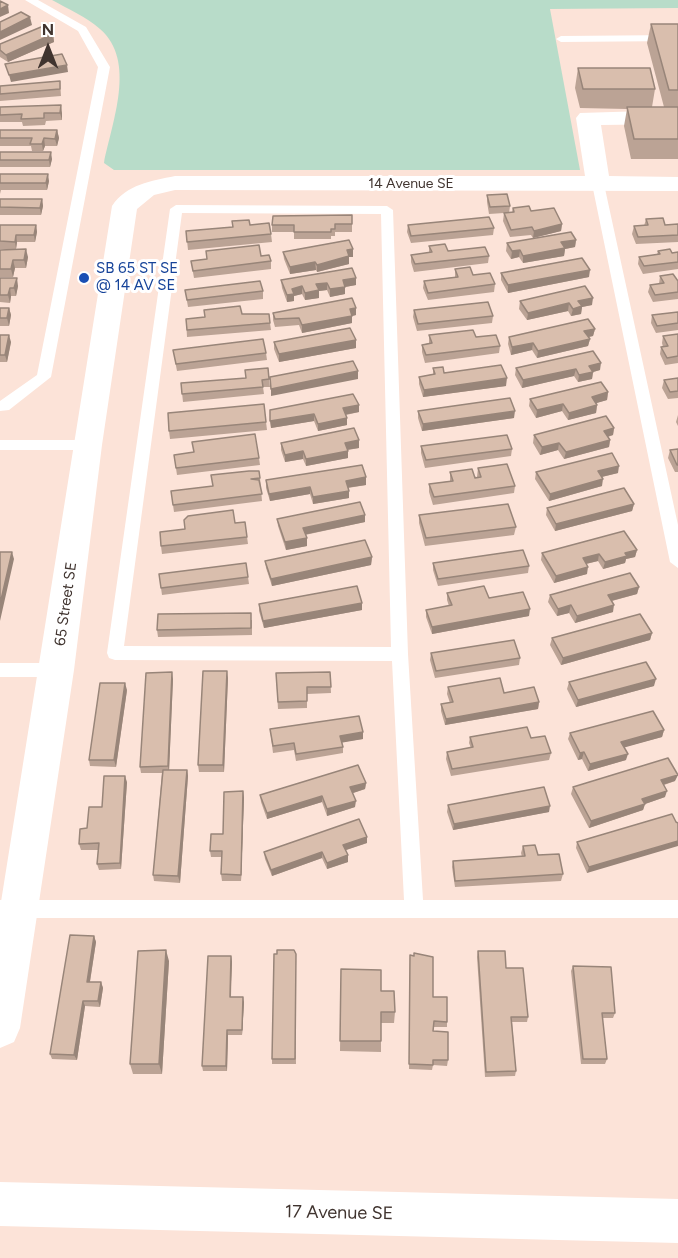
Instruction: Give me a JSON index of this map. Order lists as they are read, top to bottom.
{
  "streets": {
    "street": ["14 Avenue SE", "65 Street SE", "17 Avenue SE"]
  },
  "crossings": [
    ["14 Avenue SE", "65 Street SE"]
  ],
  "places": ["SB 65 ST SE @ 14 AV SE"],
  "north": "top"
}
